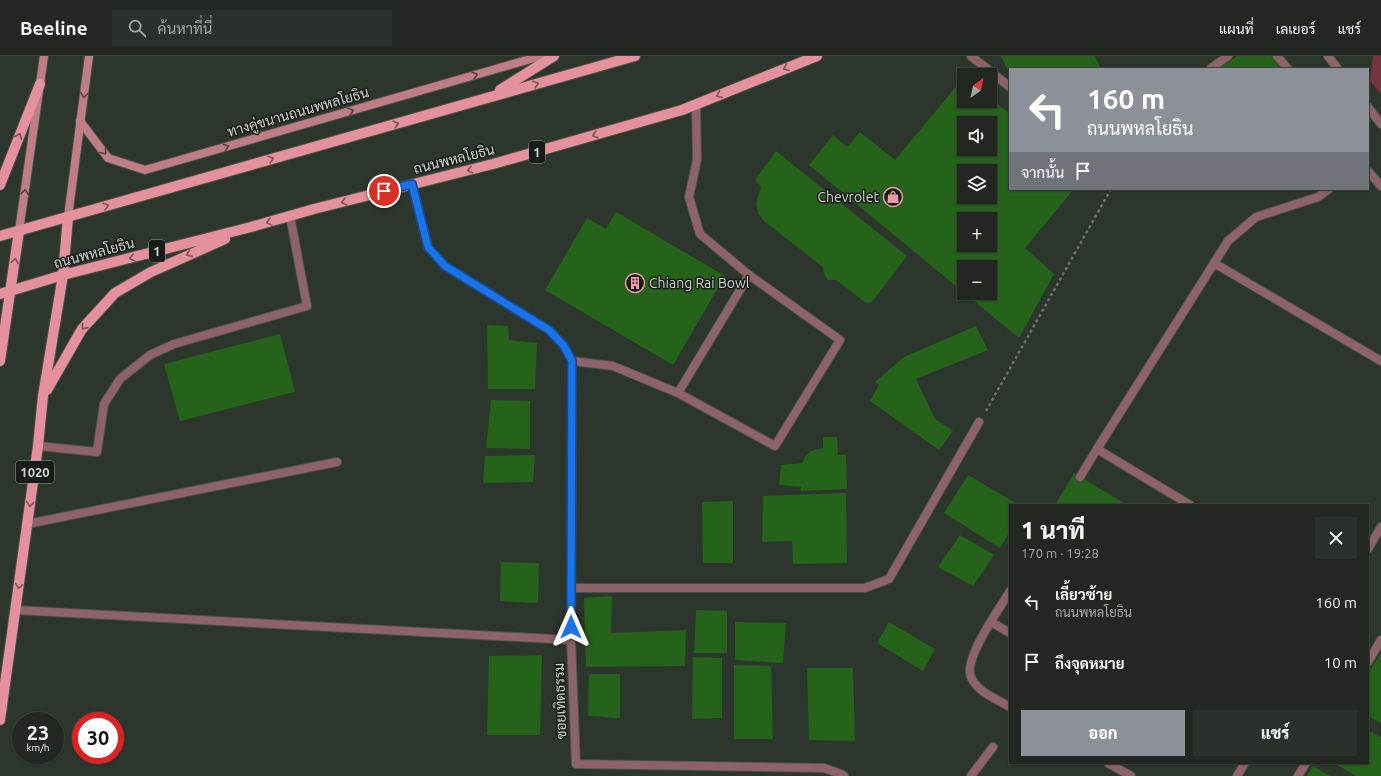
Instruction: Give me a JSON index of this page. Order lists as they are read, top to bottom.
{
  "streets": {
    "main road": [
      "ทางคู่ขนานถนนพหลโยธิน",
      "1",
      "ถนนพหลโยธิน",
      "1020"
    ],
    "street": ["ซอยเทิดธรรม"]
  },
  "crossings": [
    ["ถนนพหลโยธิน", "1020"]
  ],
  "places": {
    "shop": ["Chevrolet"],
    "building": ["Chiang Rai Bowl"]
  },
  "north": "top right",
  "page": {
    "header": "Beeline",
    "search": "ค้นหาที่นี่",
    "nav": ["แผนที่", "เลเยอร์", "แชร์"],
    "map_buttons": ["+", "−"],
    "turn": ["160 m", "ถนนพหลโยธิน"],
    "then": "จากนั้น",
    "heading": ["1 นาที", "170 m · 19:28"],
    "list": [
      {
        "name": "เลี้ยวซ้าย",
        "note": "ถนนพหลโยธิน",
        "value": "160 m"
      },
      {
        "name": "ถึงจุดหมาย",
        "value": "10 m"
      }
    ],
    "buttons": ["ออก", "แชร์"],
    "speed": "23 km/h",
    "limit": "30"
  }
}
